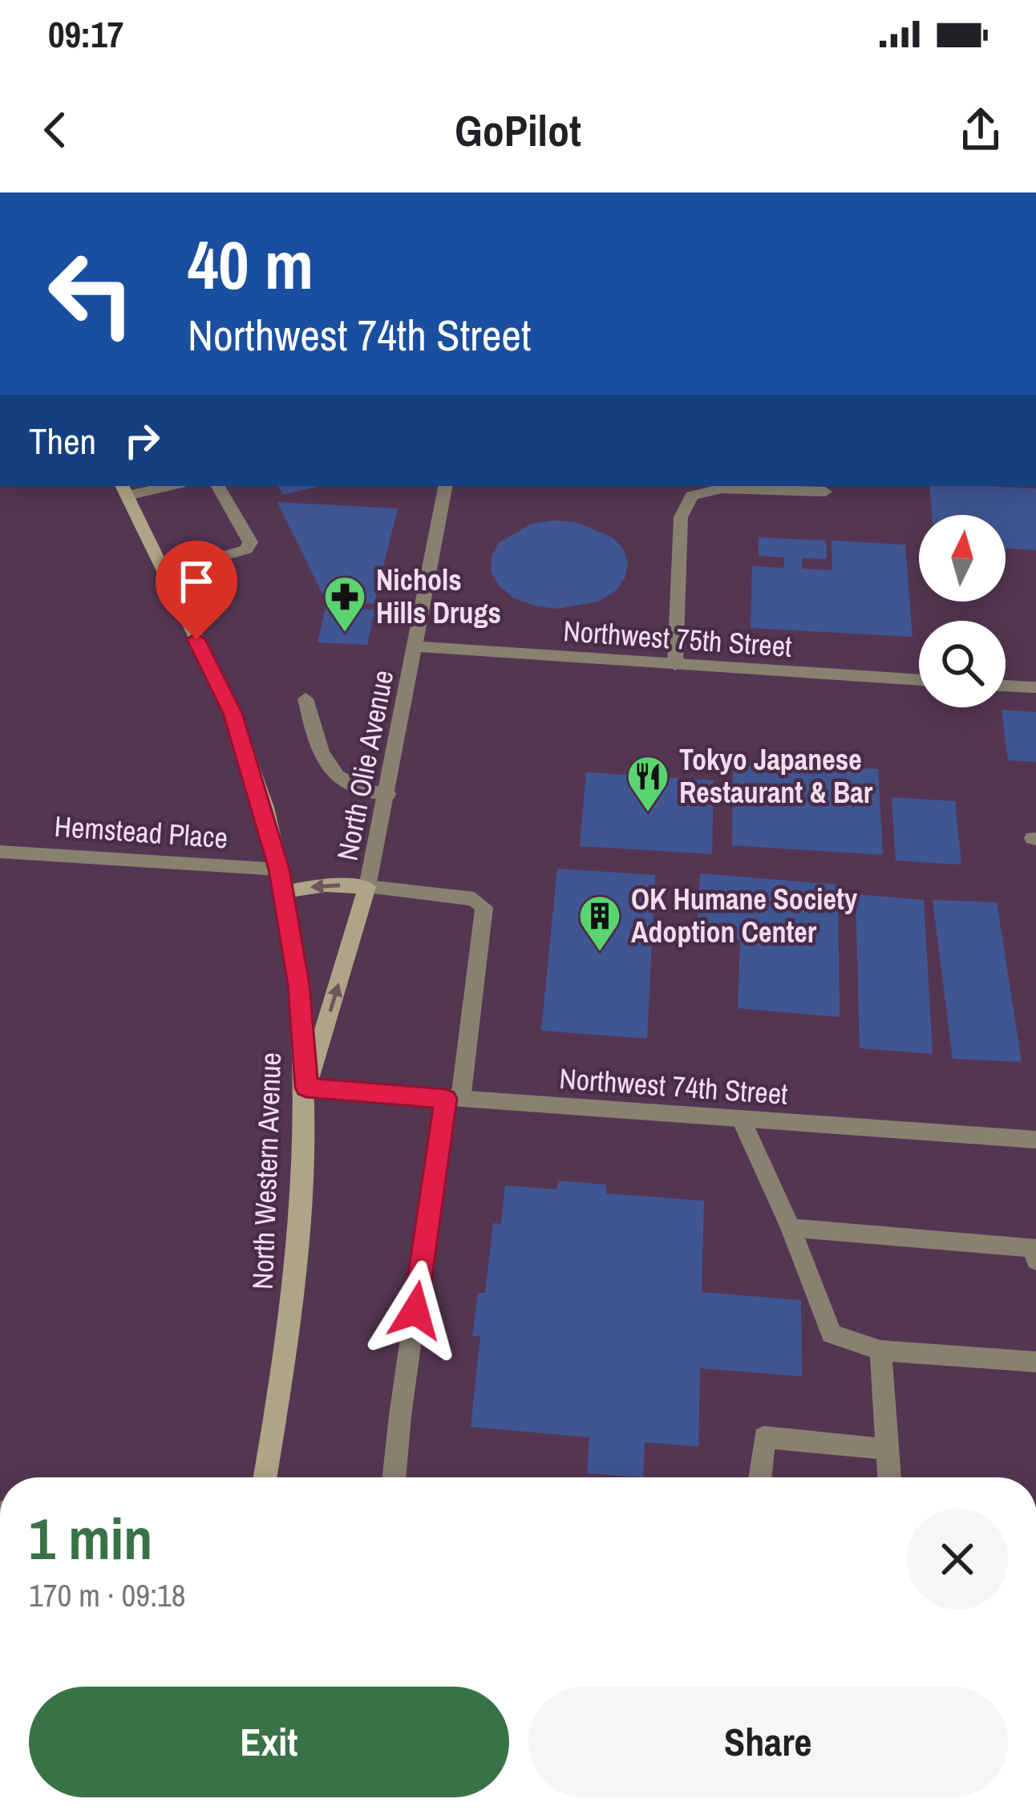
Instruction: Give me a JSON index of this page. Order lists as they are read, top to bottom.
{
  "streets": {
    "main road": ["North Western Avenue"],
    "street": [
      "Northwest 75th Street",
      "North Olie Avenue",
      "Hemstead Place",
      "Northwest 74th Street"
    ]
  },
  "crossings": [
    ["Northwest 75th Street", "North Olie Avenue"],
    ["Hemstead Place", "North Western Avenue"],
    ["Northwest 74th Street", "North Western Avenue"]
  ],
  "places": {
    "pharmacy": ["Nichols Hills Drugs"],
    "restaurant": ["Tokyo Japanese Restaurant & Bar"],
    "building": ["OK Humane Society Adoption Center"]
  },
  "north": "top",
  "page": {
    "status": "09:17",
    "header": "GoPilot",
    "turn": ["40 m", "Northwest 74th Street"],
    "then": "Then",
    "heading": ["1 min", "170 m · 09:18"],
    "buttons": ["Exit", "Share"]
  }
}
